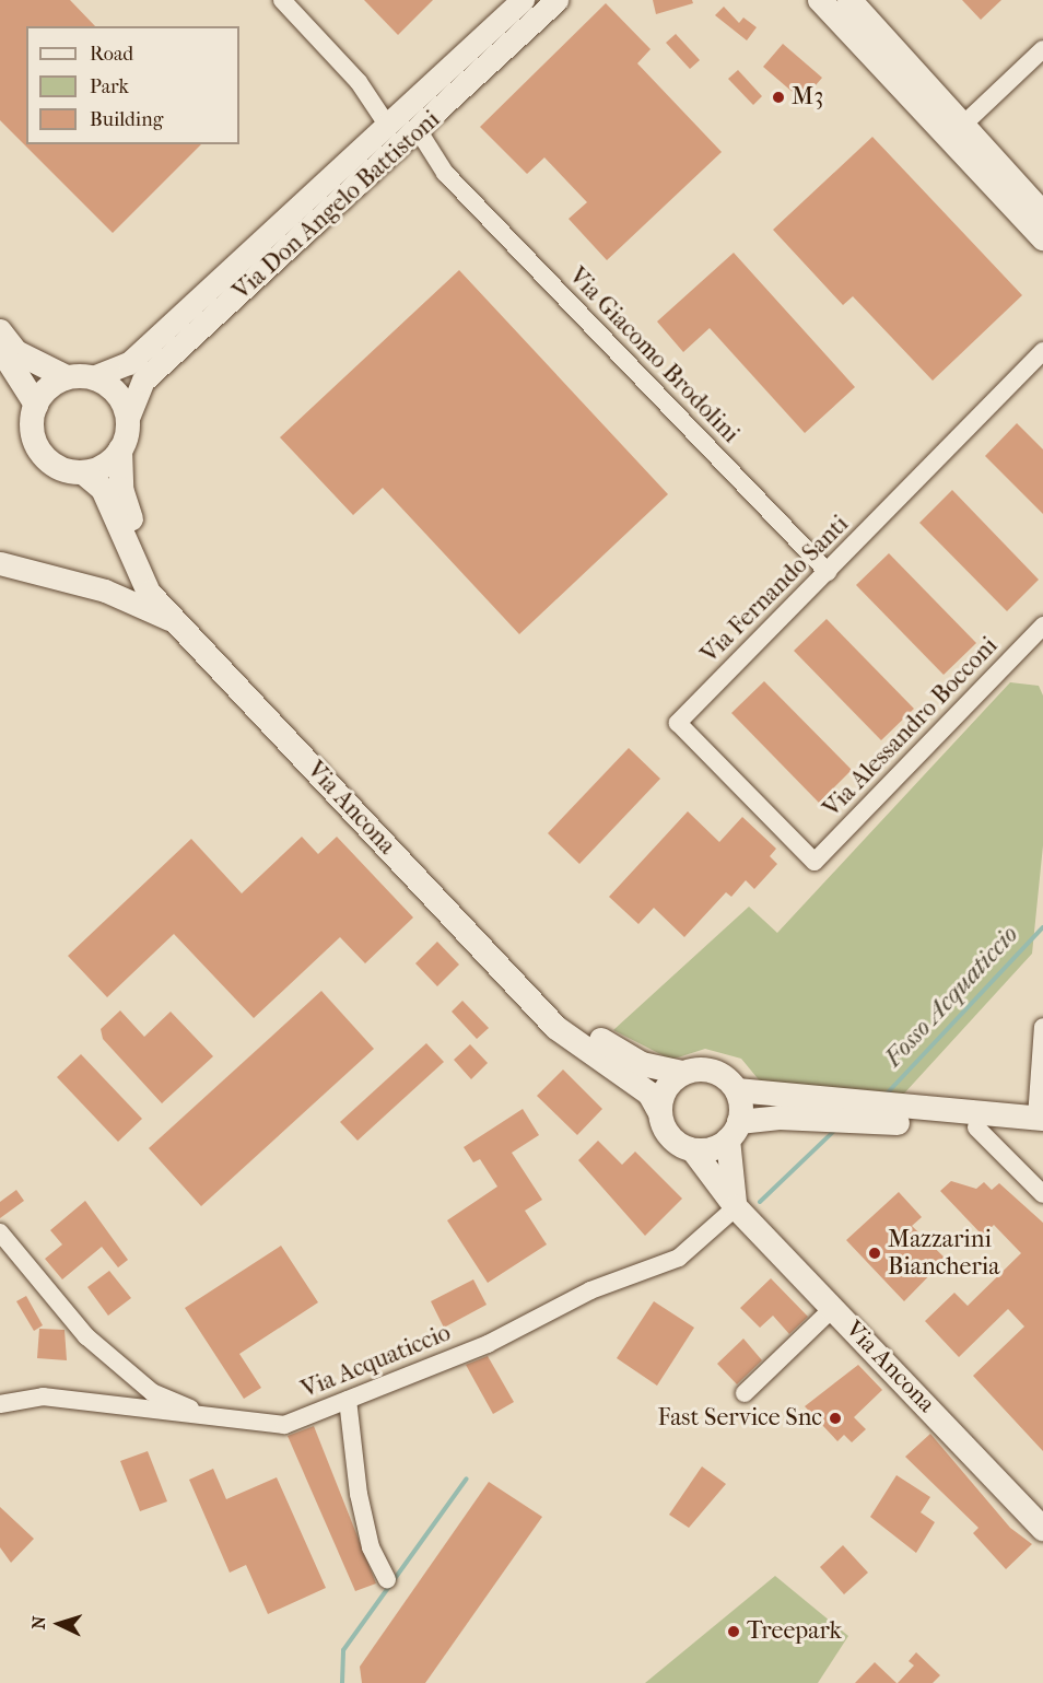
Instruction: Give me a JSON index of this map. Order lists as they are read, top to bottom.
{
  "streets": {
    "main road": ["Via Ancona"],
    "street": [
      "Via Don Angelo Battistoni",
      "Via Giacomo Brodolini",
      "Via Fernando Santi",
      "Via Alessandro Bocconi",
      "Via Acquaticcio"
    ]
  },
  "crossings": [
    ["Via Don Angelo Battistoni", "Via Giacomo Brodolini"],
    ["Via Don Angelo Battistoni", "Via Ancona"],
    ["Via Giacomo Brodolini", "Via Fernando Santi"],
    ["Via Fernando Santi", "Via Alessandro Bocconi"],
    ["Via Ancona", "Via Acquaticcio"]
  ],
  "water": ["Fosso Acquaticcio"],
  "places": [
    "M3",
    "Mazzarini Biancheria",
    "Fast Service Snc",
    "Treepark"
  ],
  "legend": ["Road", "Park", "Building"],
  "north": "left"
}
